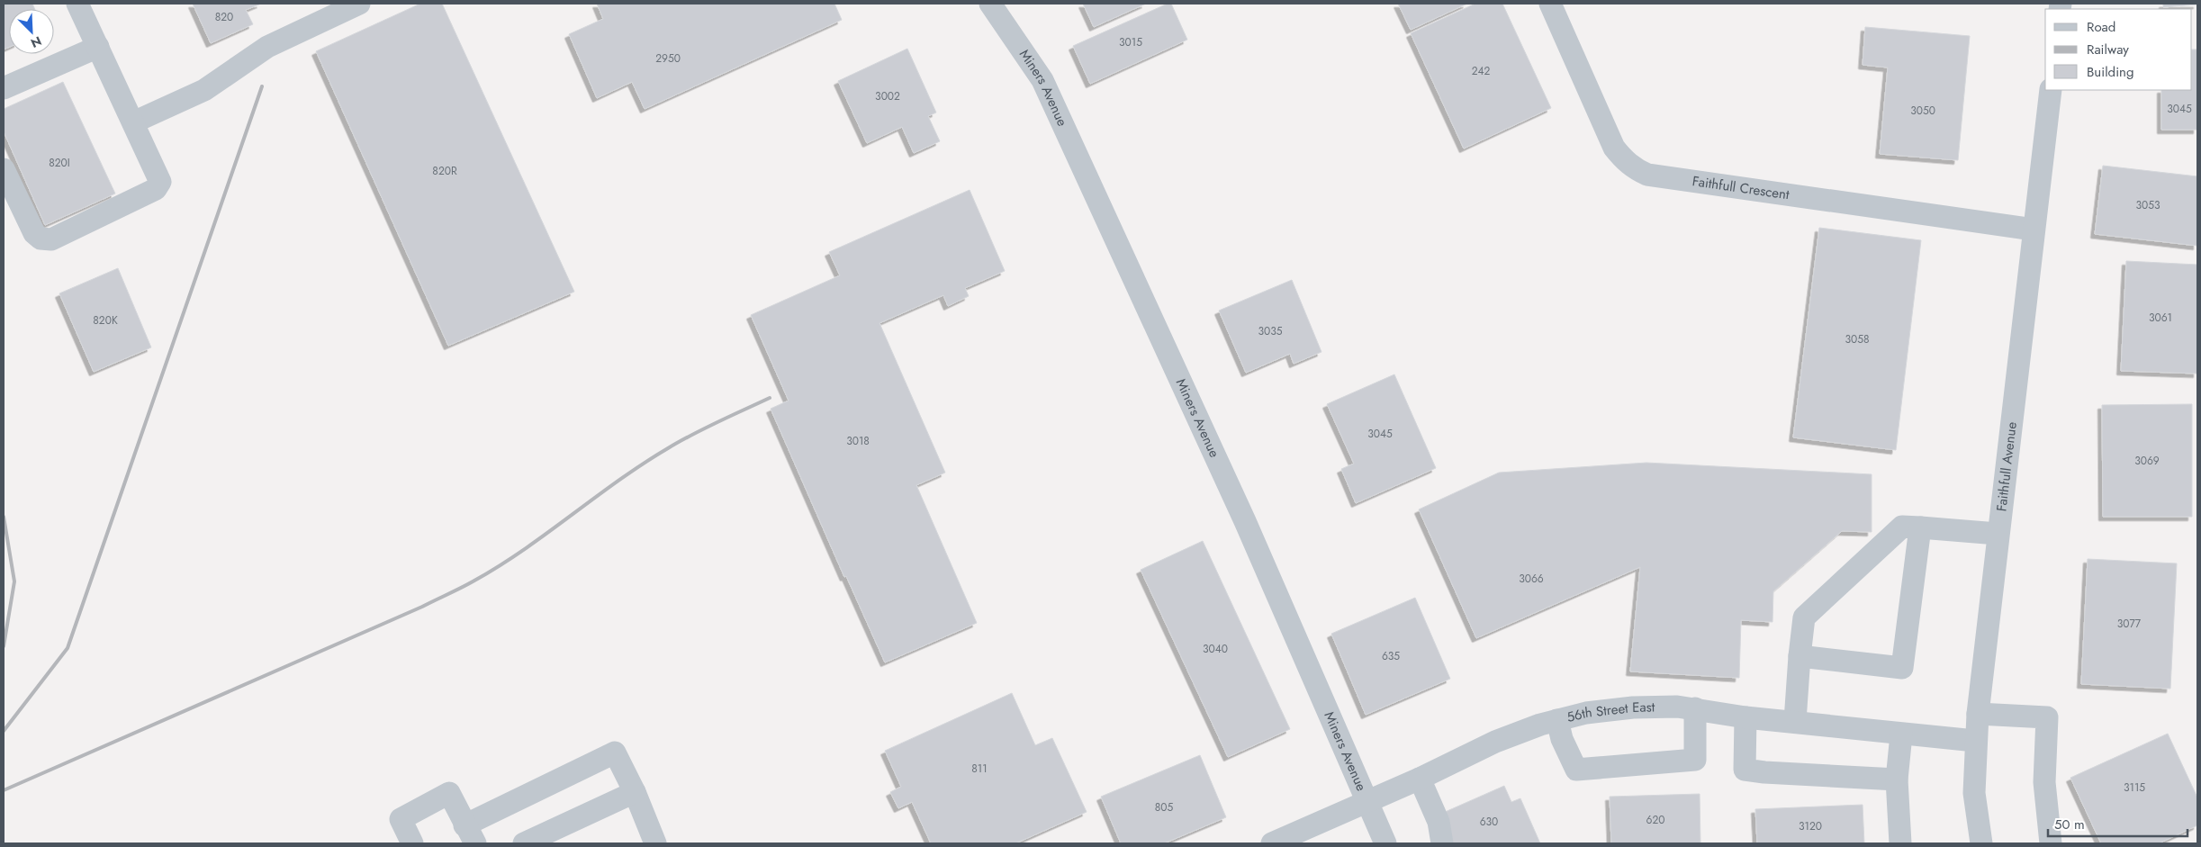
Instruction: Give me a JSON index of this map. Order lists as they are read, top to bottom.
{
  "streets": {
    "street": [
      "Miners Avenue",
      "Faithfull Crescent",
      "Faithfull Avenue",
      "56th Street East"
    ]
  },
  "crossings": [
    ["Miners Avenue", "56th Street East"],
    ["Faithfull Crescent", "Faithfull Avenue"],
    ["Faithfull Avenue", "56th Street East"]
  ],
  "house_numbers": [
    "820",
    "3015",
    "2950",
    "242",
    "3002",
    "3045",
    "3050",
    "820I",
    "820R",
    "3053",
    "3061",
    "820K",
    "3035",
    "3058",
    "3045",
    "3018",
    "3069",
    "3066",
    "3077",
    "3040",
    "635",
    "811",
    "3115",
    "805",
    "620",
    "630",
    "3120"
  ],
  "legend": ["Road", "Railway", "Building"],
  "scale_bar": "50 m",
  "north": "bottom right"
}
